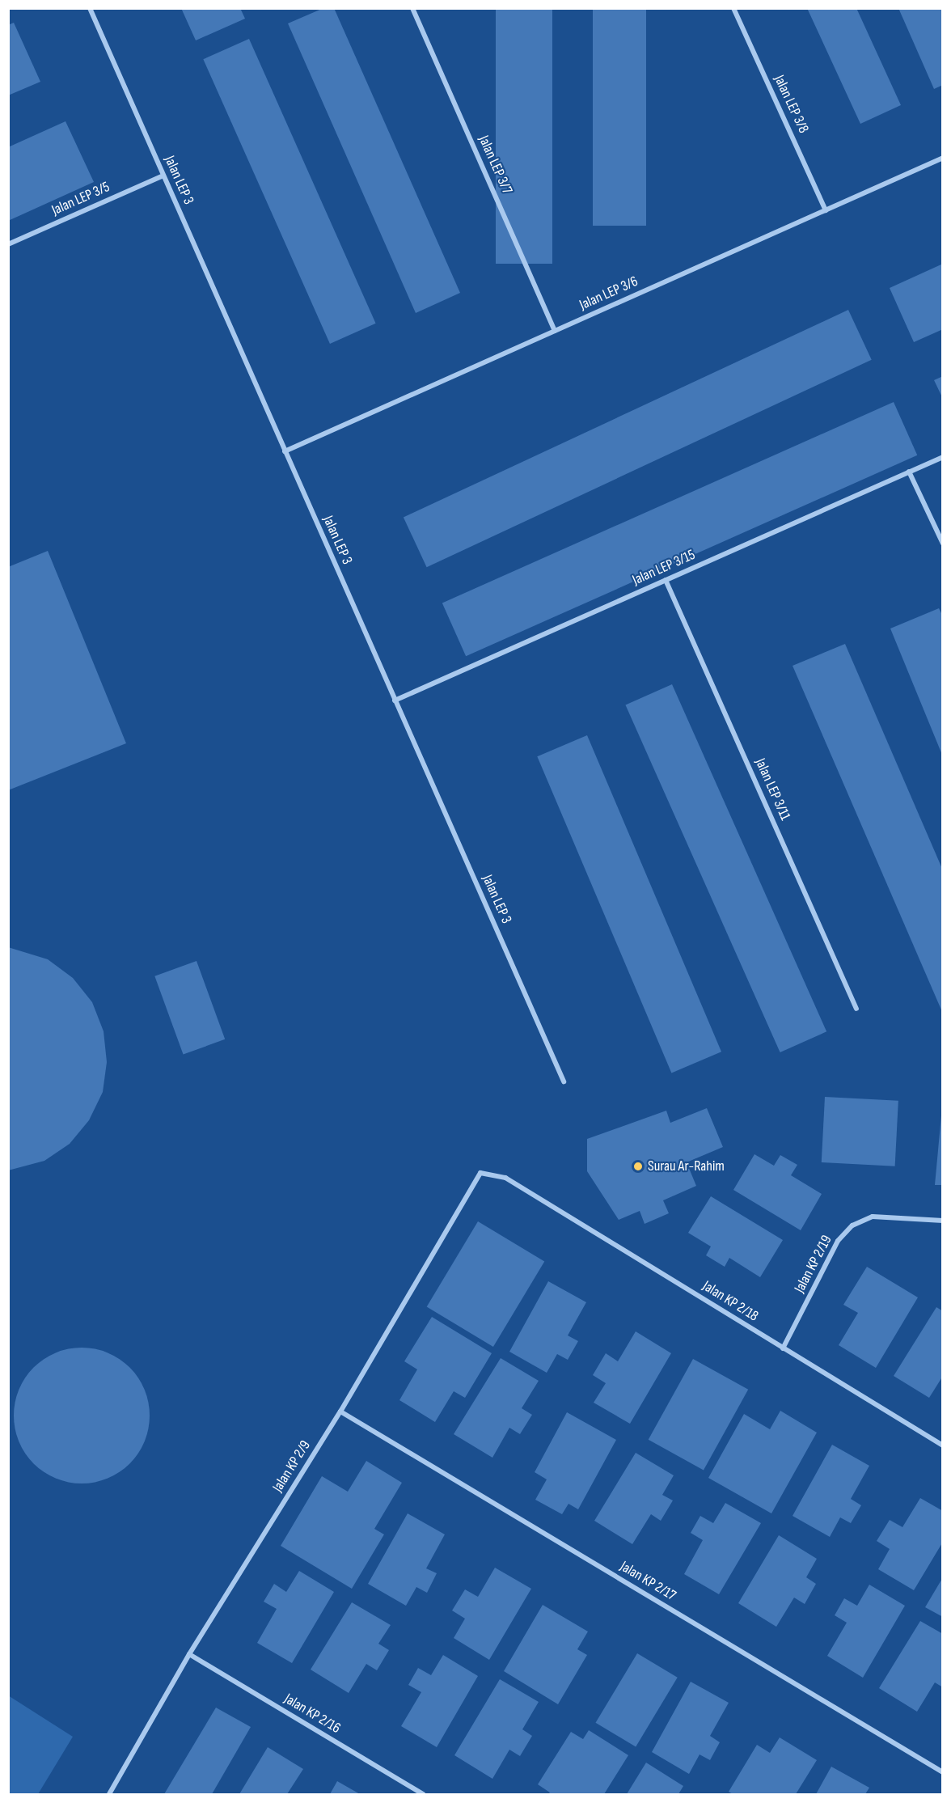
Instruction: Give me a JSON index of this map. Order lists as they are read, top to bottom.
{
  "streets": {
    "street": [
      "Jalan LEP 3/8",
      "Jalan LEP 3/7",
      "Jalan LEP 3",
      "Jalan LEP 3/5",
      "Jalan LEP 3/6",
      "Jalan LEP 3/15",
      "Jalan LEP 3/11",
      "Jalan KP 2/19",
      "Jalan KP 2/18",
      "Jalan KP 2/9",
      "Jalan KP 2/17",
      "Jalan KP 2/16"
    ]
  },
  "crossings": [
    ["Jalan LEP 3/8", "Jalan LEP 3/6"],
    ["Jalan LEP 3/7", "Jalan LEP 3/6"],
    ["Jalan LEP 3", "Jalan LEP 3/5"],
    ["Jalan LEP 3", "Jalan LEP 3/6"],
    ["Jalan LEP 3", "Jalan LEP 3/15"],
    ["Jalan LEP 3/15", "Jalan LEP 3/11"],
    ["Jalan KP 2/19", "Jalan KP 2/18"],
    ["Jalan KP 2/18", "Jalan KP 2/9"],
    ["Jalan KP 2/9", "Jalan KP 2/17"],
    ["Jalan KP 2/9", "Jalan KP 2/16"]
  ],
  "places": ["Surau Ar-Rahim"]
}
